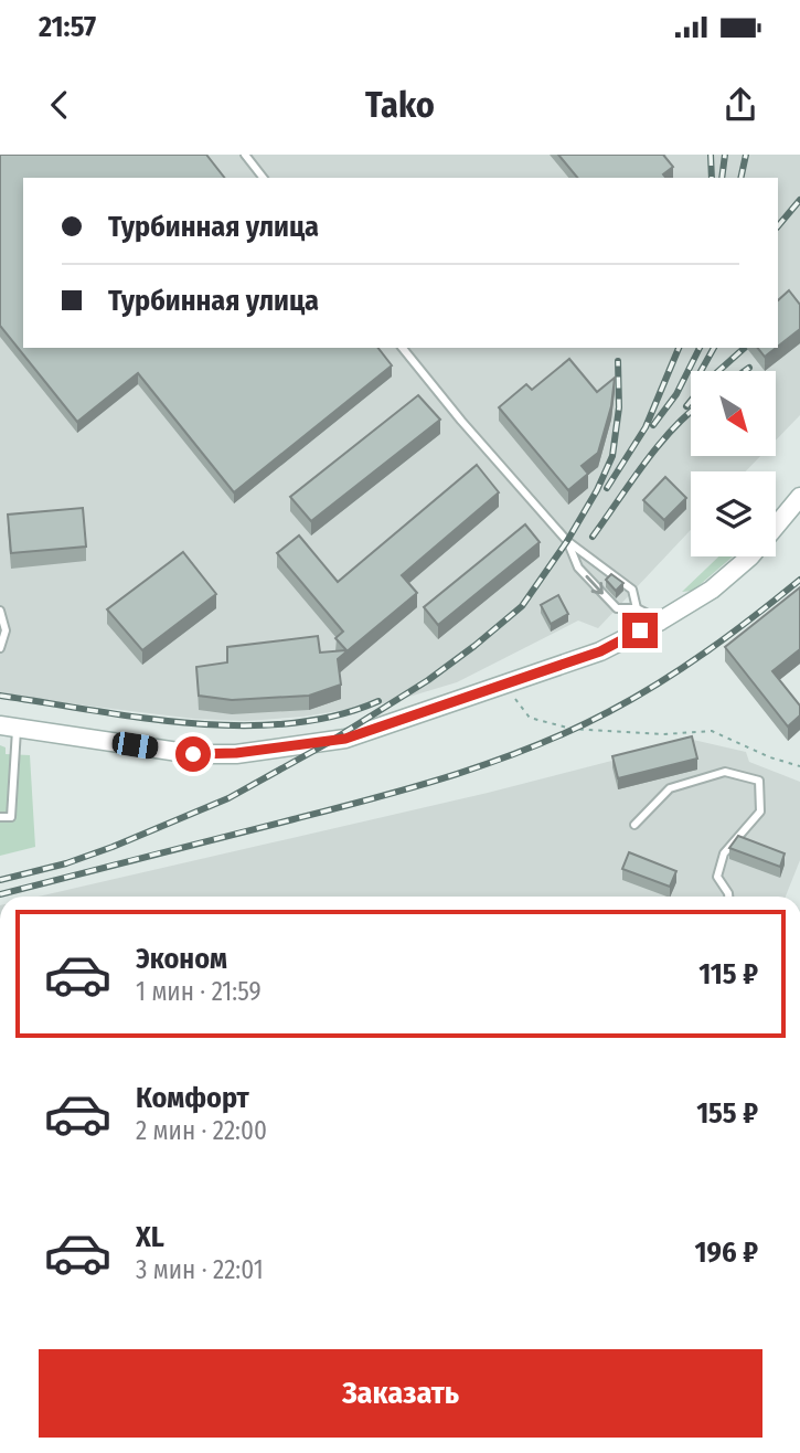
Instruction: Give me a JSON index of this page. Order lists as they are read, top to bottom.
{
  "north": "bottom right",
  "page": {
    "status": "21:57",
    "header": "Tako",
    "banner": ["Турбинная улица", "Турбинная улица"],
    "list": [
      {
        "name": "Эконом",
        "note": "1 мин · 21:59",
        "value": "115 ₽"
      },
      {
        "name": "Комфорт",
        "note": "2 мин · 22:00",
        "value": "155 ₽"
      },
      {
        "name": "XL",
        "note": "3 мин · 22:01",
        "value": "196 ₽"
      }
    ],
    "buttons": "Заказать"
  }
}
